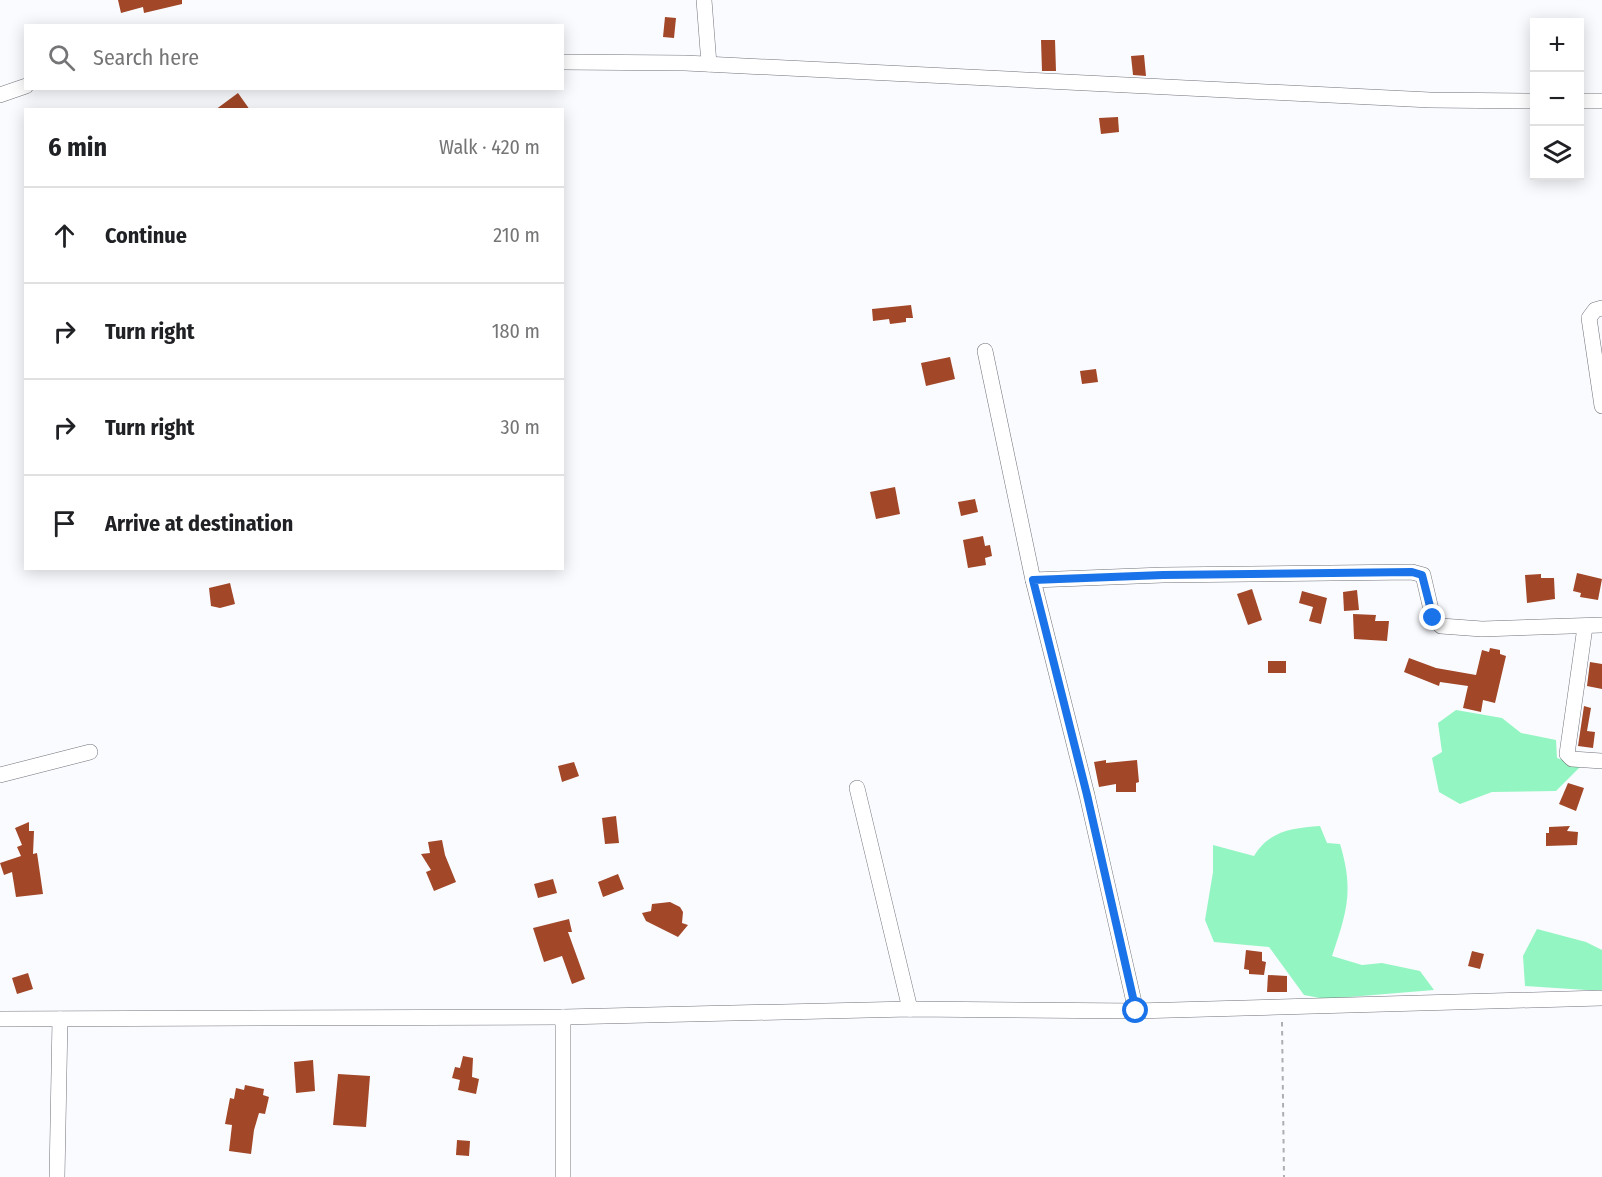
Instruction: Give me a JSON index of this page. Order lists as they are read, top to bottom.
{
  "page": {
    "map_buttons": ["+", "−"],
    "search": "Search here",
    "heading": ["6 min", "Walk · 420 m"],
    "list": [
      ["Continue", "210 m"],
      ["Turn right", "180 m"],
      ["Turn right", "30 m"],
      "Arrive at destination"
    ]
  }
}
